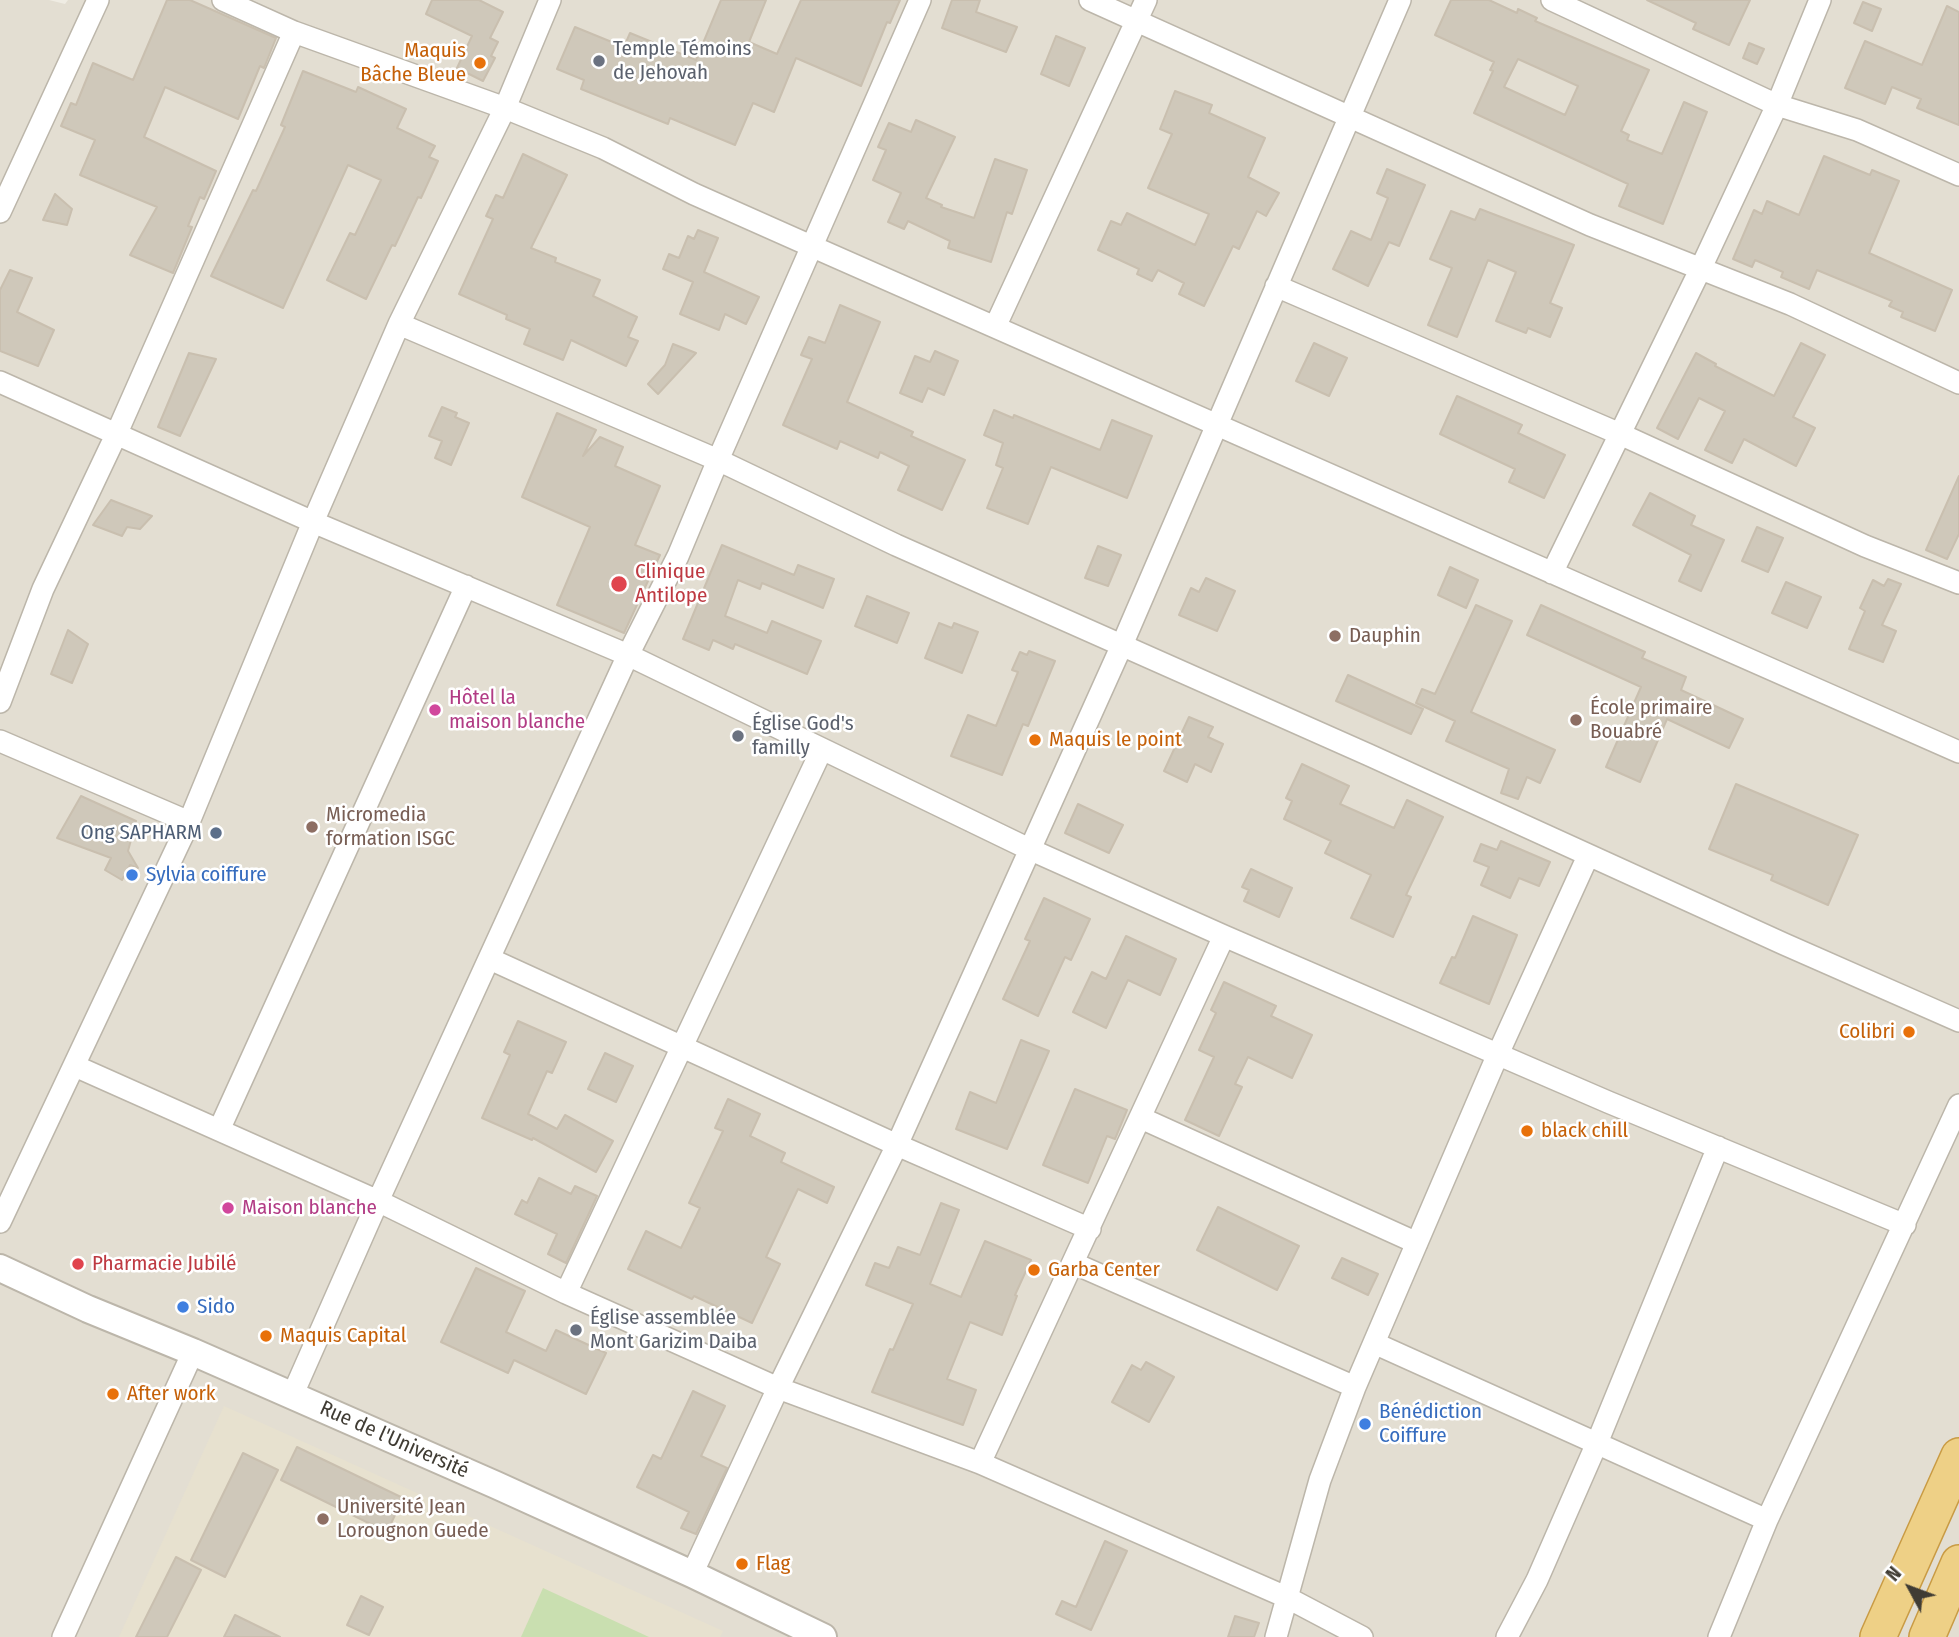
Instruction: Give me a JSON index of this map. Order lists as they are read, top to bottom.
{
  "streets": {
    "street": ["Rue de l'Université"]
  },
  "places": [
    "Temple Témoins de Jehovah",
    "Maquis Bâche Bleue",
    "Clinique Antilope",
    "Dauphin",
    "Hôtel la maison blanche",
    "École primaire Bouabré",
    "Église God's familly",
    "Maquis le point",
    "Micromedia formation ISGC",
    "Ong SAPHARM",
    "Sylvia coiffure",
    "Colibri",
    "black chill",
    "Maison blanche",
    "Pharmacie Jubilé",
    "Garba Center",
    "Sido",
    "Église assemblée Mont Garizim Daiba",
    "Maquis Capital",
    "After work",
    "Bénédiction Coiffure",
    "Université Jean Lorougnon Guede",
    "Flag"
  ],
  "north": "top left"
}
